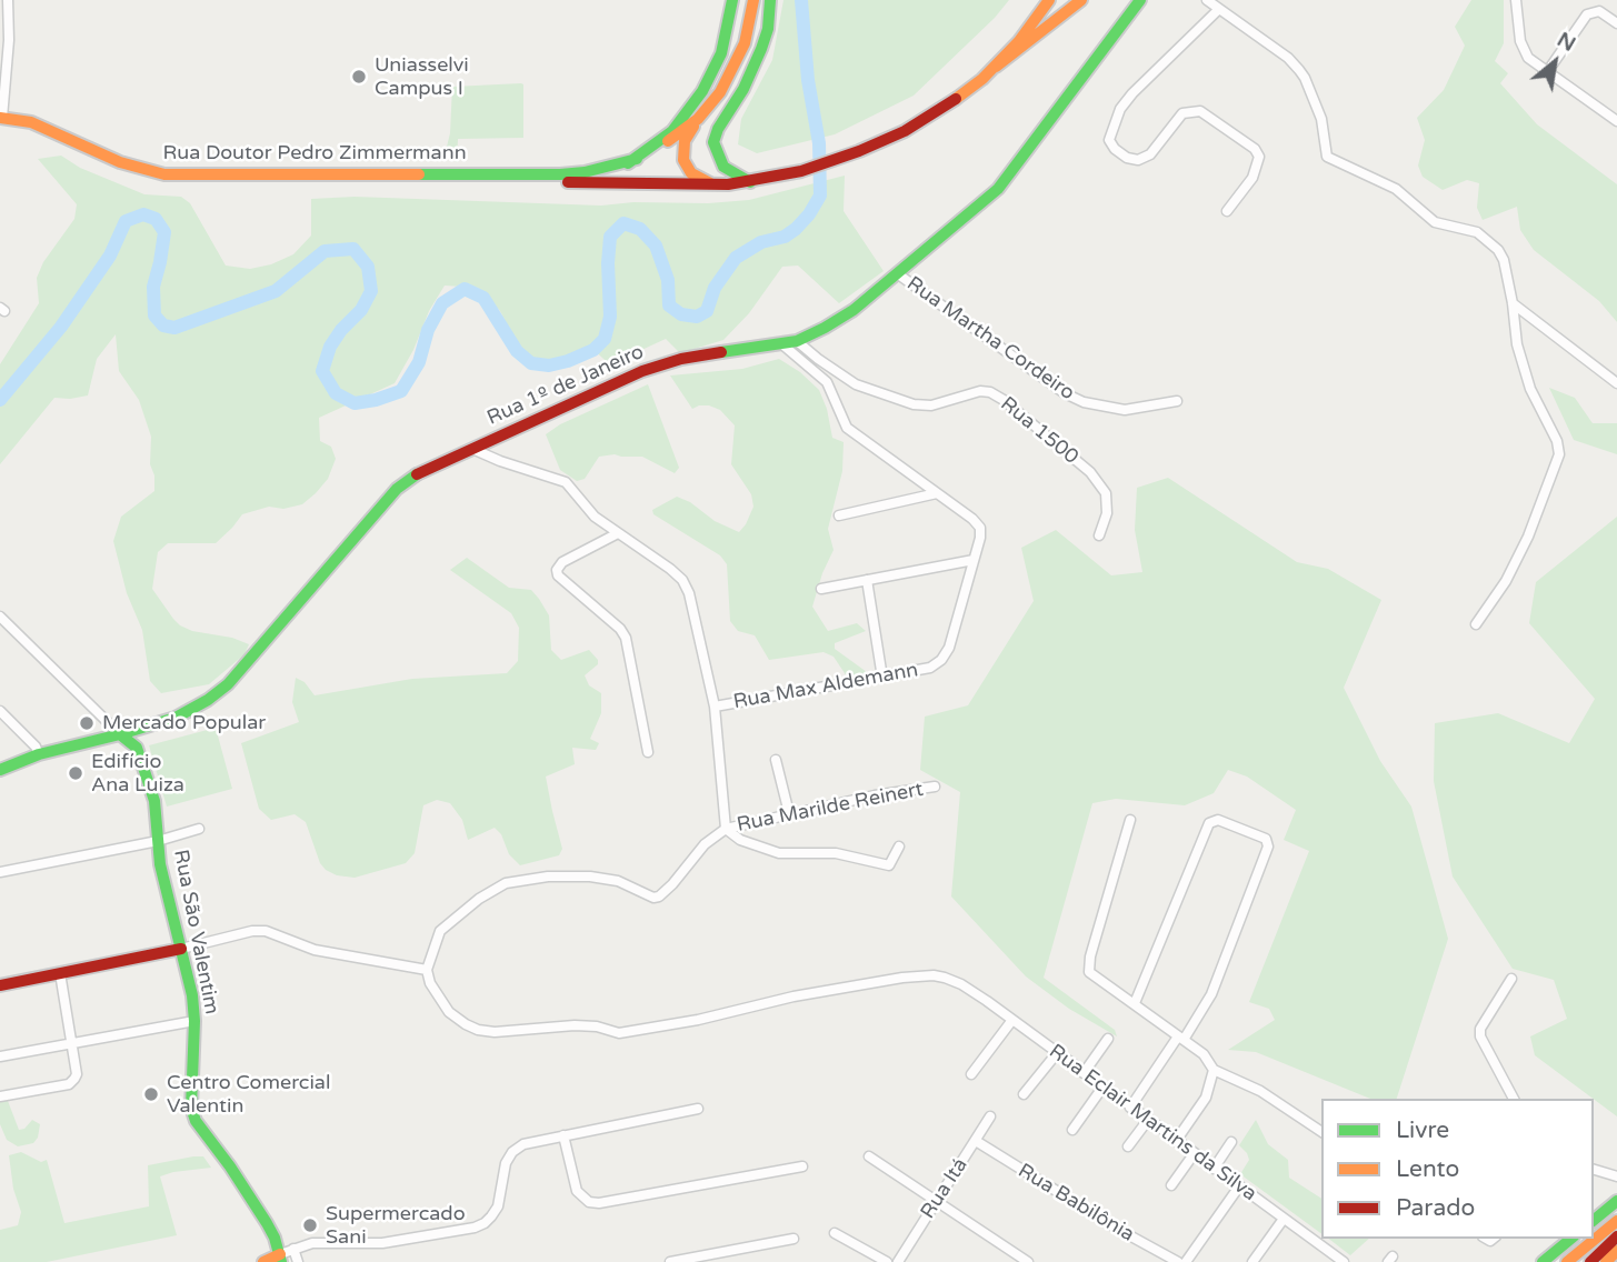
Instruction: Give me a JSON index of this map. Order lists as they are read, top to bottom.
{
  "streets": {
    "main road": ["Rua Doutor Pedro Zimmermann", "Rua 1º de Janeiro", "Rua São Valentim"],
    "street": [
      "Rua Martha Cordeiro",
      "Rua 1500",
      "Rua Max Aldemann",
      "Rua Marilde Reinert",
      "Rua Eclair Martins da Silva",
      "Rua Itá",
      "Rua Babilônia"
    ]
  },
  "crossings": [
    ["Rua Martha Cordeiro", "Rua 1º de Janeiro"],
    ["Rua 1º de Janeiro", "Rua 1500"],
    ["Rua 1º de Janeiro", "Rua Max Aldemann"],
    ["Rua 1º de Janeiro", "Rua São Valentim"],
    ["Rua Itá", "Rua Babilônia"]
  ],
  "places": [
    "Uniasselvi Campus I",
    "Mercado Popular",
    "Edifício Ana Luiza",
    "Centro Comercial Valentin",
    "Supermercado Sani"
  ],
  "legend": ["Livre", "Lento", "Parado"],
  "north": "top right"
}
